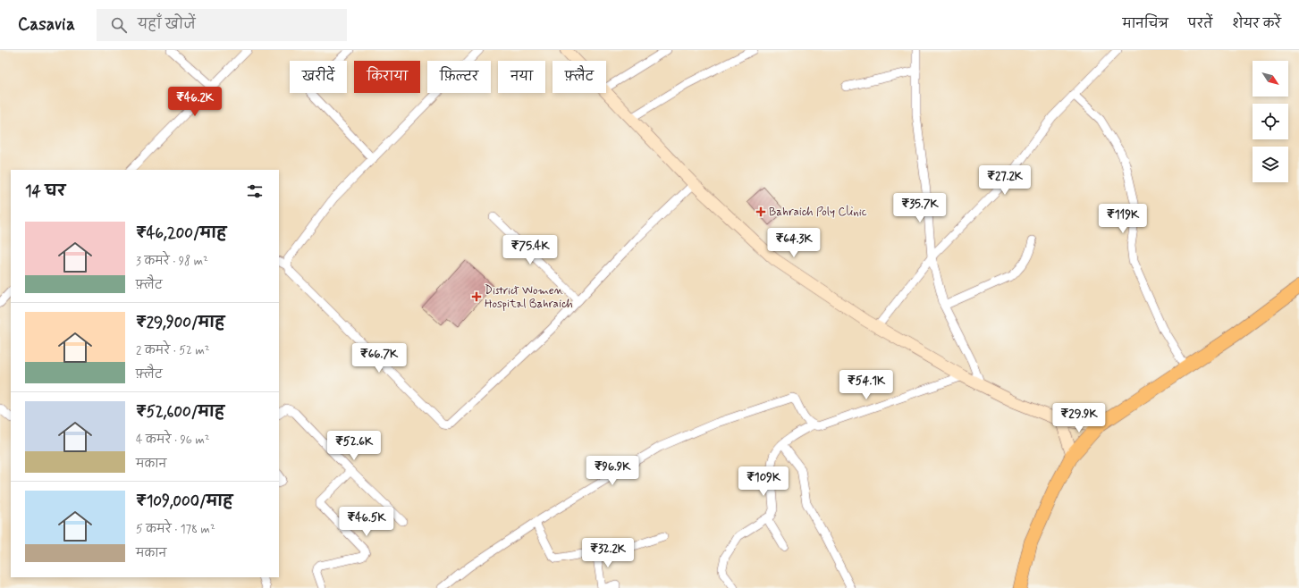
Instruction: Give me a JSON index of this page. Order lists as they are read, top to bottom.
{
  "places": {
    "health": ["Bahraich Poly Clinic", "District Women Hospital Bahraich"]
  },
  "north": "bottom right",
  "page": {
    "header": "Casavia",
    "search": "यहाँ खोजें",
    "nav": ["मानचित्र", "परतें", "शेयर करें"],
    "chip": [
      "खरीदें",
      "किराया",
      "फ़िल्टर",
      "नया",
      "फ़्लैट"
    ],
    "price": [
      "₹46.2K",
      "₹27.2K",
      "₹35.7K",
      "₹119K",
      "₹64.3K",
      "₹75.4K",
      "₹66.7K",
      "₹54.1K",
      "₹29.9K",
      "₹52.6K",
      "₹96.9K",
      "₹109K",
      "₹46.5K",
      "₹32.2K"
    ],
    "heading": "14 घर",
    "list": [
      {
        "name": "₹46,200/माह",
        "note": "3 कमरे · 98 m² · फ़्लैट"
      },
      {
        "name": "₹29,900/माह",
        "note": "2 कमरे · 52 m² · फ़्लैट"
      },
      {
        "name": "₹52,600/माह",
        "note": "4 कमरे · 96 m² · मकान"
      },
      {
        "name": "₹109,000/माह",
        "note": "5 कमरे · 178 m² · मकान"
      }
    ]
  }
}
